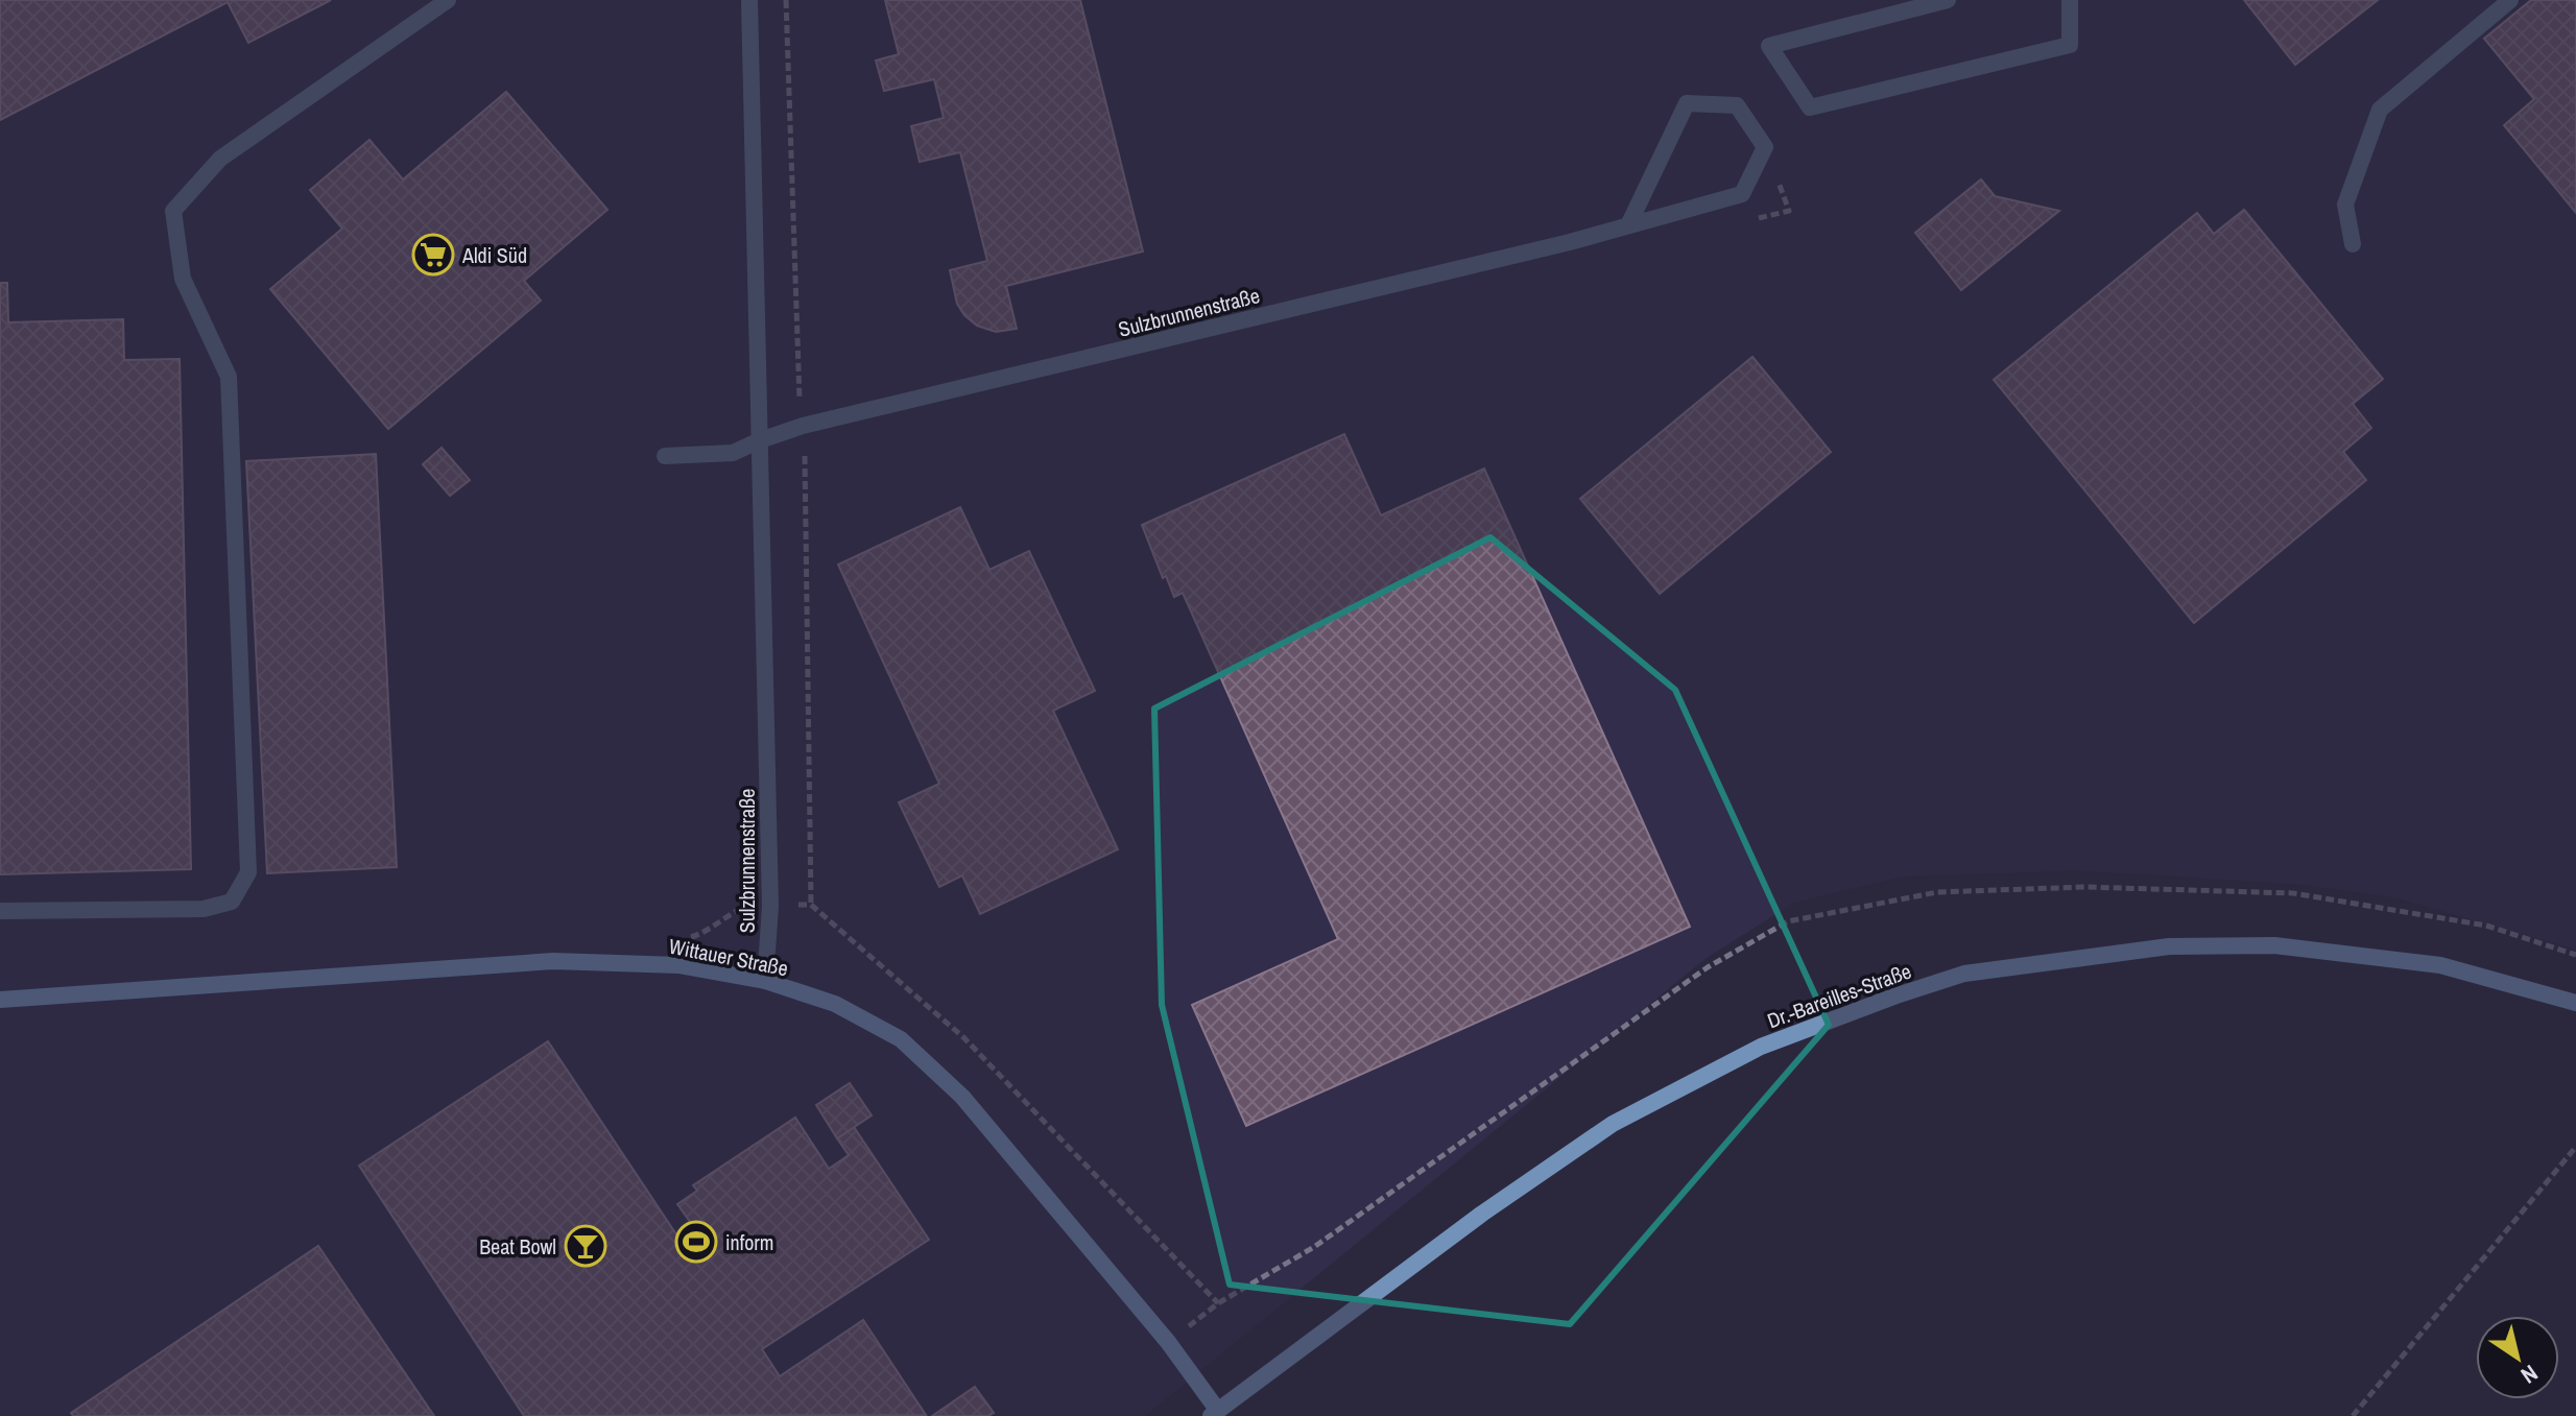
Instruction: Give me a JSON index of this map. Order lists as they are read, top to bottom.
{
  "streets": {
    "main road": ["Wittauer Straße", "Dr.-Bareilles-Straße"],
    "street": ["Sulzbrunnenstraße"]
  },
  "crossings": [
    ["Sulzbrunnenstraße", "Wittauer Straße"],
    ["Wittauer Straße", "Dr.-Bareilles-Straße"]
  ],
  "places": {
    "supermarket": ["Aldi Süd"],
    "sports": ["inform"],
    "bar": ["Beat Bowl"]
  },
  "north": "bottom right"
}
